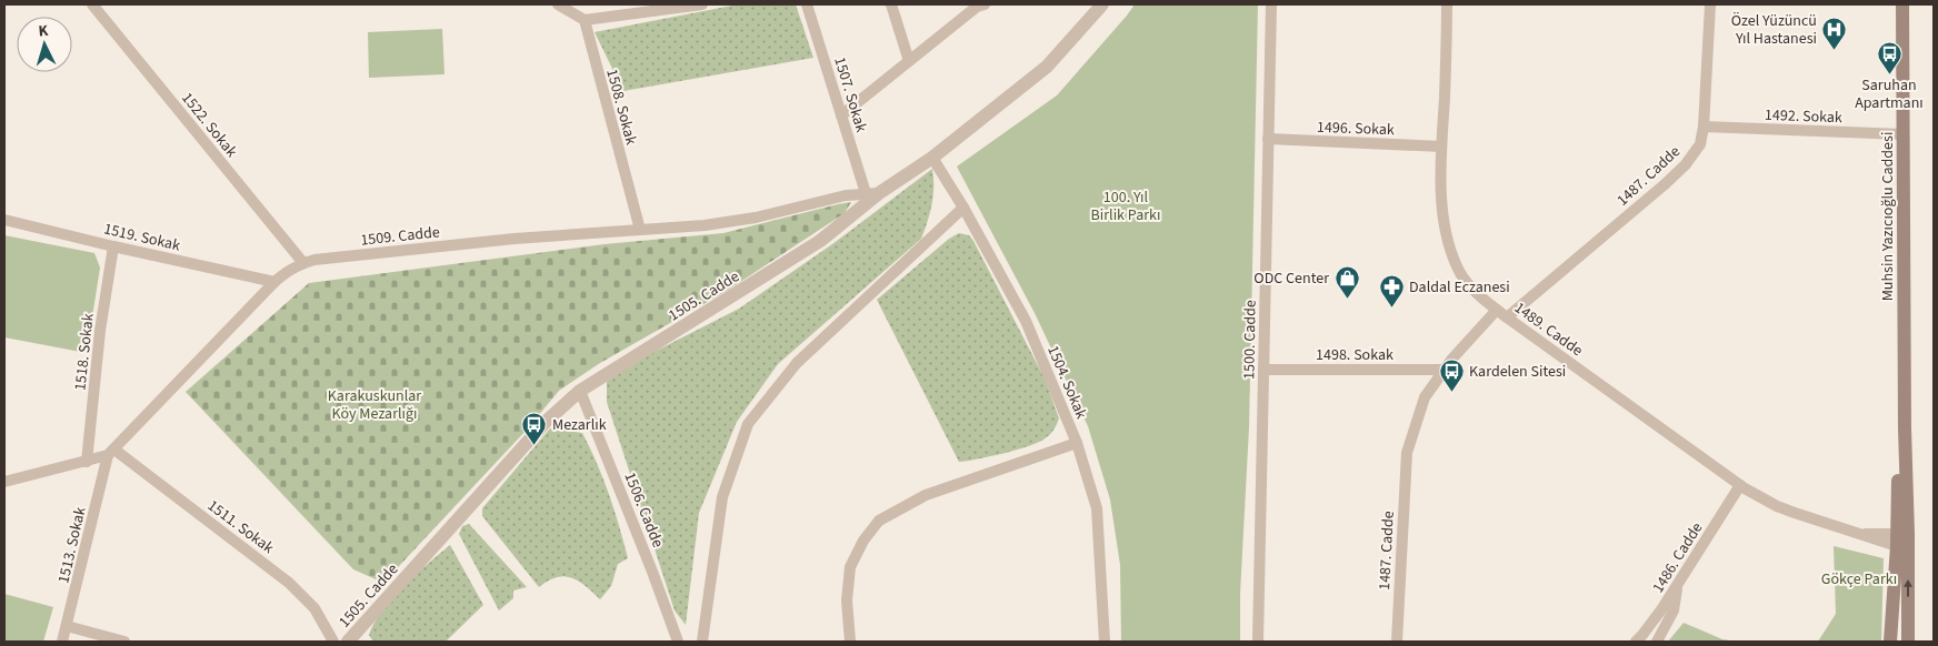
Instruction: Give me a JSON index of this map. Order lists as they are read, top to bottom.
{
  "streets": {
    "main road": ["Muhsin Yazıcıoğlu Caddesi"],
    "street": [
      "1507. Sokak",
      "1508. Sokak",
      "1492. Sokak",
      "1522. Sokak",
      "1496. Sokak",
      "1487. Cadde",
      "1509. Cadde",
      "1519. Sokak",
      "1505. Cadde",
      "1489. Cadde",
      "1500. Cadde",
      "1518. Sokak",
      "1498. Sokak",
      "1504. Sokak",
      "1506. Cadde",
      "1511. Sokak",
      "1513. Sokak",
      "1486. Cadde"
    ]
  },
  "crossings": [
    ["1507. Sokak", "1509. Cadde"],
    ["1507. Sokak", "1505. Cadde"],
    ["1508. Sokak", "1509. Cadde"],
    ["1492. Sokak", "1487. Cadde"],
    ["1492. Sokak", "Muhsin Yazıcıoğlu Caddesi"],
    ["1522. Sokak", "1509. Cadde"],
    ["1496. Sokak", "1489. Cadde"],
    ["1496. Sokak", "1500. Cadde"],
    ["1487. Cadde", "1489. Cadde"],
    ["1487. Cadde", "1498. Sokak"],
    ["Muhsin Yazıcıoğlu Caddesi", "1489. Cadde"],
    ["1509. Cadde", "1519. Sokak"],
    ["1509. Cadde", "1505. Cadde"],
    ["1509. Cadde", "1518. Sokak"],
    ["1509. Cadde", "1511. Sokak"],
    ["1509. Cadde", "1513. Sokak"],
    ["1519. Sokak", "1518. Sokak"],
    ["1505. Cadde", "1504. Sokak"],
    ["1505. Cadde", "1506. Cadde"],
    ["1489. Cadde", "1486. Cadde"],
    ["1500. Cadde", "1498. Sokak"],
    ["1511. Sokak", "1513. Sokak"]
  ],
  "parks": ["100. Yıl Birlik Parkı", "Karakuskunlar Köy Mezarlığı", "Gökçe Parkı"],
  "places": {
    "hospital": ["Özel Yüzüncü Yıl Hastanesi"],
    "bus stop": ["Saruhan Apartmanı", "Kardelen Sitesi", "Mezarlık"],
    "shop": ["ODC Center"],
    "pharmacy": ["Daldal Eczanesi"]
  },
  "north": "top"
}
